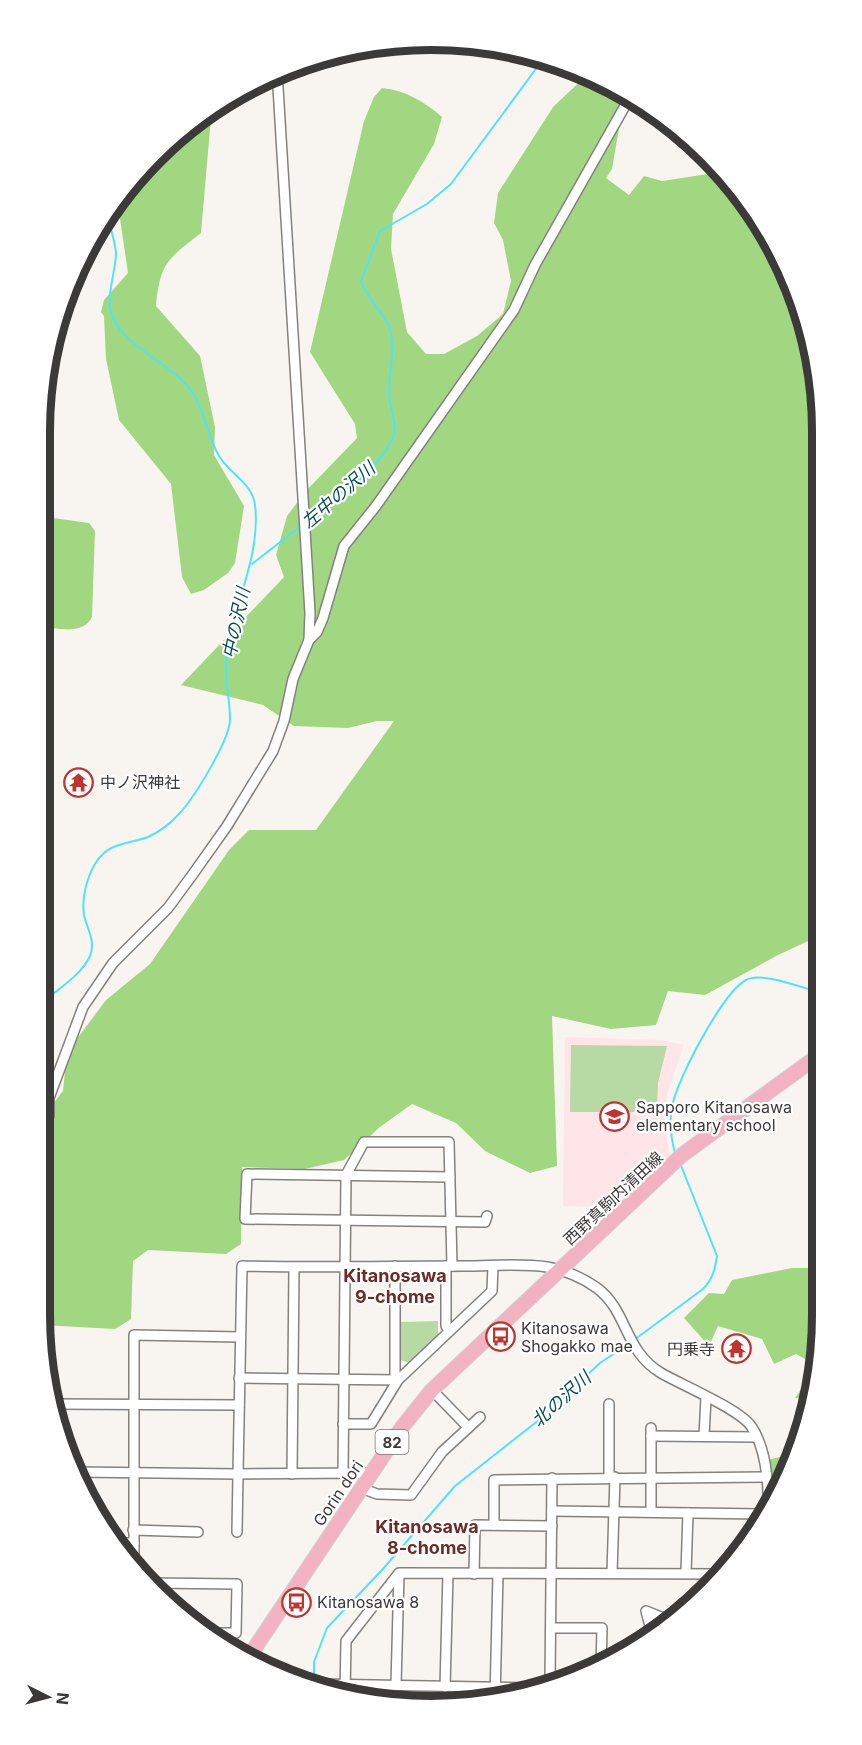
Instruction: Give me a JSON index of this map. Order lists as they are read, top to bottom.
{
  "streets": {
    "main road": ["西野真駒内清田線", "82", "Gorin dori"]
  },
  "crossings": [
    ["西野真駒内清田線", "Gorin dori"]
  ],
  "districts": ["Kitanosawa 9-chome", "Kitanosawa 8-chome"],
  "water": ["左中の沢川", "中の沢川", "北の沢川"],
  "places": {
    "temple": ["中ノ沢神社", "円乗寺"],
    "school or university": ["Sapporo Kitanosawa elementary school"],
    "bus stop": ["Kitanosawa Shogakko mae", "Kitanosawa 8"]
  },
  "north": "right"
}
